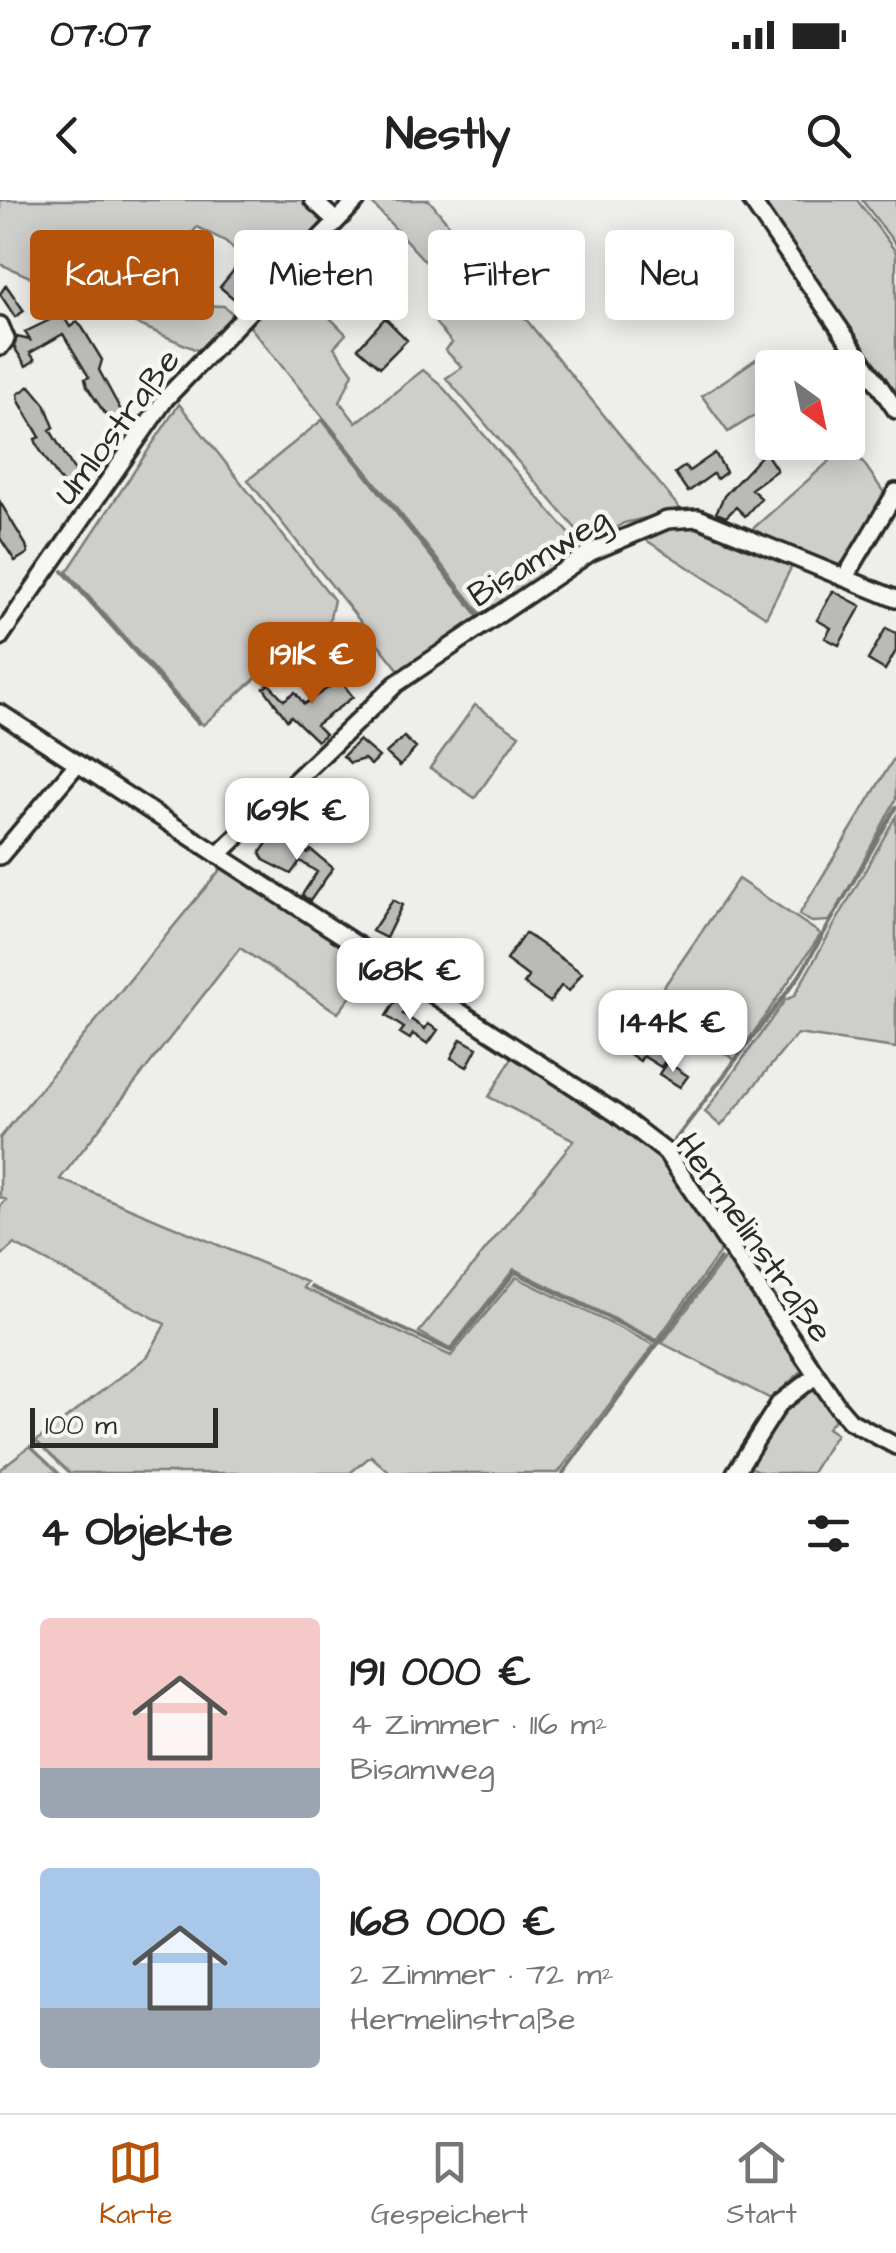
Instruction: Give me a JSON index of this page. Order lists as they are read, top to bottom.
{
  "streets": {
    "street": ["Umlostraße", "Bisamweg", "Hermelinstraße"]
  },
  "crossings": [
    ["Bisamweg", "Hermelinstraße"]
  ],
  "scale_bar": "100 m",
  "north": "bottom right",
  "page": {
    "status": "07:07",
    "header": "Nestly",
    "chip": [
      "Kaufen",
      "Mieten",
      "Filter",
      "Neu"
    ],
    "price": [
      "191K €",
      "169K €",
      "168K €",
      "144K €"
    ],
    "scale": "100 m",
    "heading": "4 Objekte",
    "list": [
      {
        "name": "191 000 €",
        "note": "4 Zimmer · 116 m² · Bisamweg"
      },
      {
        "name": "168 000 €",
        "note": "2 Zimmer · 72 m² · Hermelinstraße"
      }
    ],
    "tabs": ["Karte", "Gespeichert", "Start"]
  }
}
